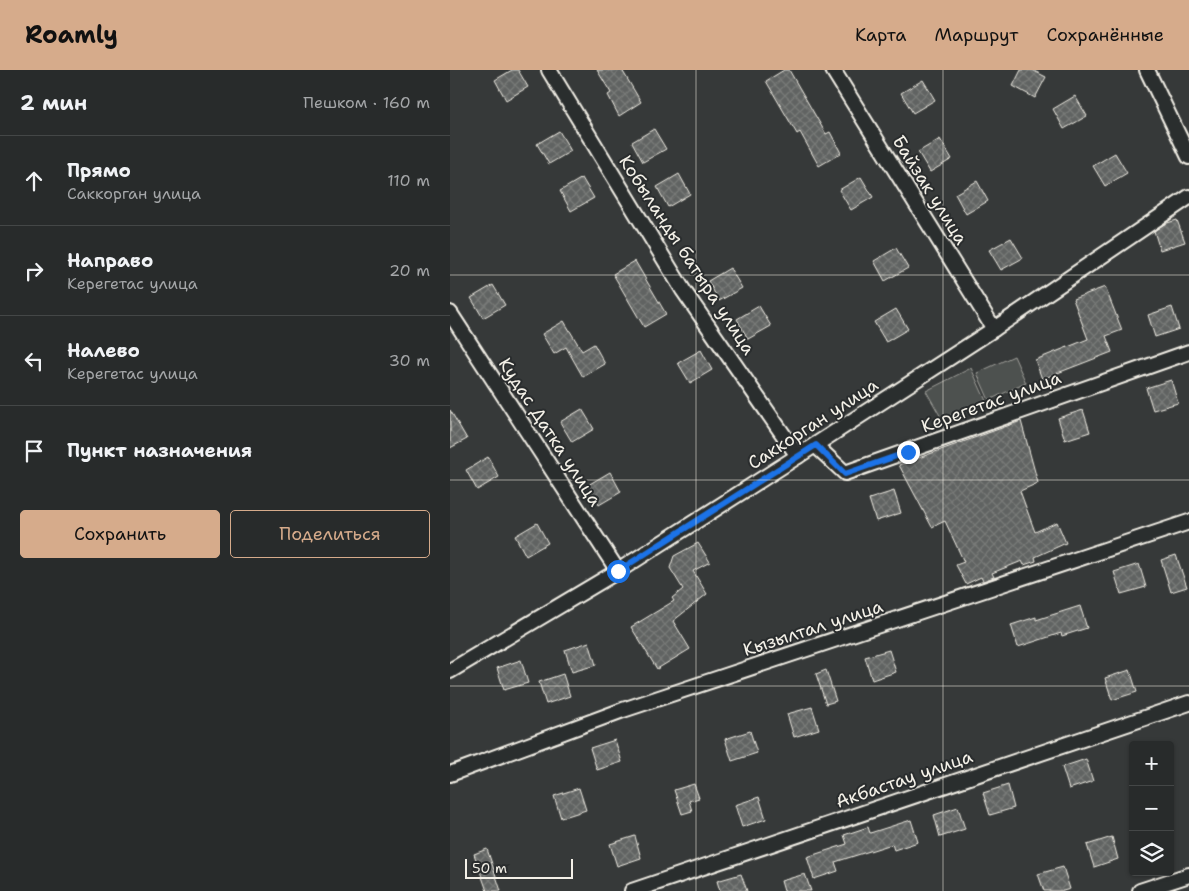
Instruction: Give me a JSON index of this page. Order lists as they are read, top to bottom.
{
  "streets": {
    "street": [
      "Байзак улица",
      "Кобыланды батыра улица",
      "Керегетас улица",
      "Саккорган улица",
      "Кудас Датка улица",
      "Кызылтал улица",
      "Акбастау улица"
    ]
  },
  "crossings": [
    ["Байзак улица", "Саккорган улица"],
    ["Кобыланды батыра улица", "Саккорган улица"],
    ["Керегетас улица", "Саккорган улица"],
    ["Саккорган улица", "Кудас Датка улица"]
  ],
  "scale_bar": "50 m",
  "page": {
    "header": "Roamly",
    "nav": ["Карта", "Маршрут", "Сохранённые"],
    "heading": ["2 мин", "Пешком · 160 m"],
    "list": [
      ["Прямо", "Саккорган улица", "110 m"],
      ["Направо", "Керегетас улица", "20 m"],
      ["Налево", "Керегетас улица", "30 m"],
      "Пункт назначения"
    ],
    "buttons": ["Сохранить", "Поделиться"],
    "map_buttons": ["+", "−"],
    "scale": "50 m"
  }
}
